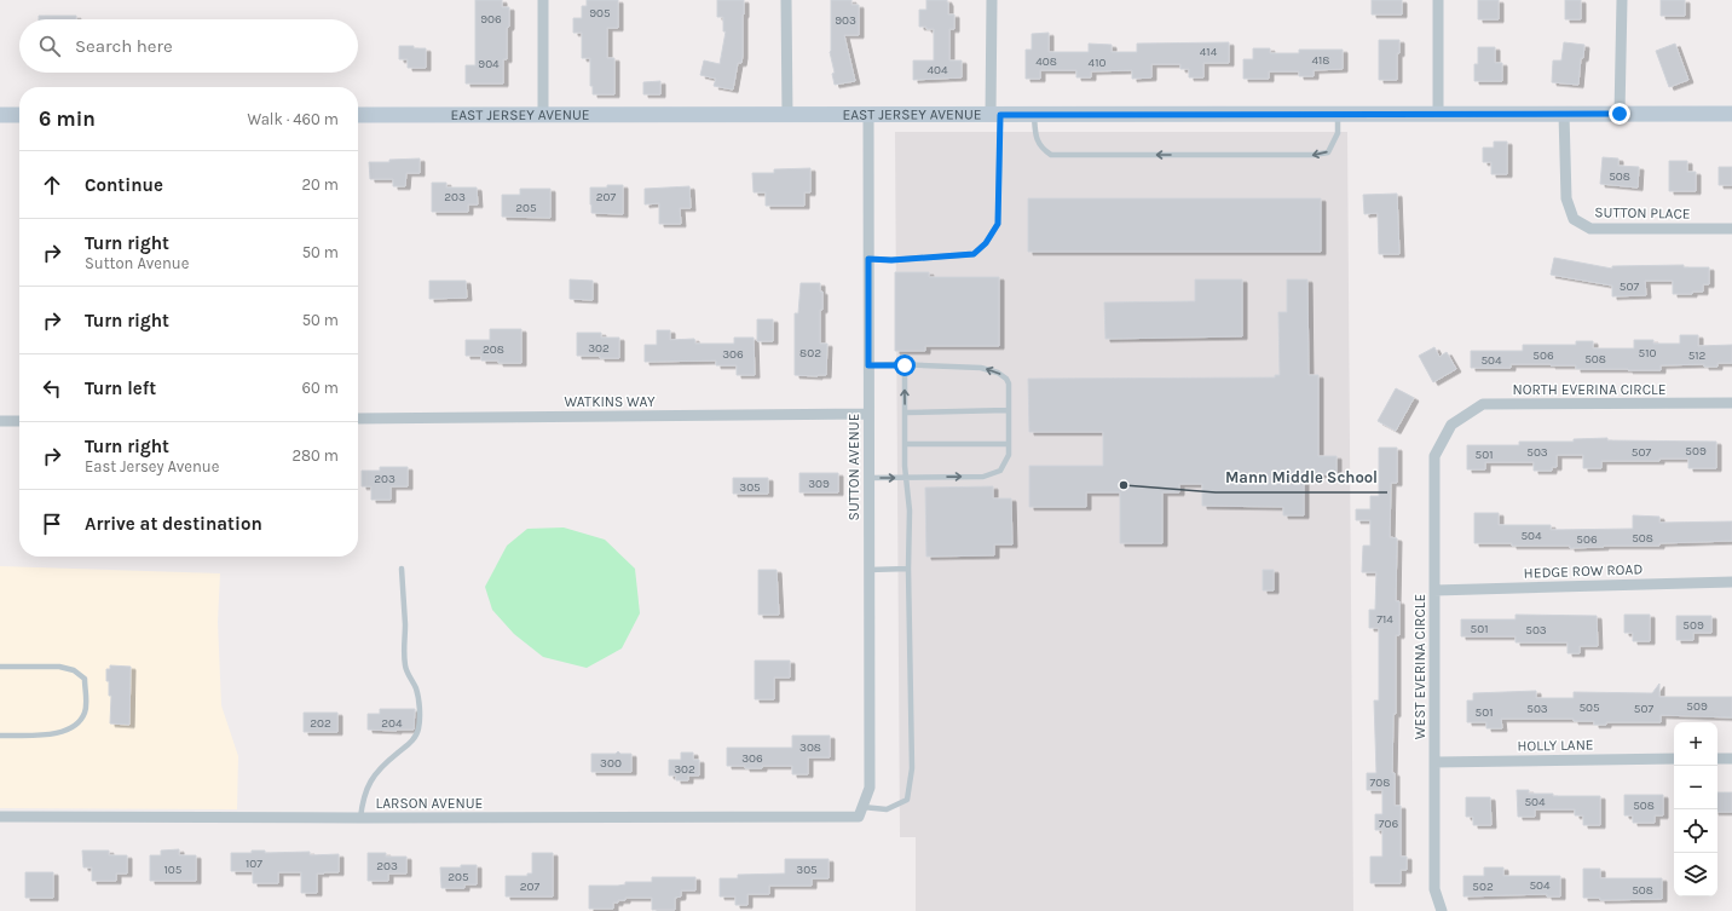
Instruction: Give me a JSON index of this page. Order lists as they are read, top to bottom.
{
  "streets": {
    "street": [
      "EAST JERSEY AVENUE",
      "SUTTON PLACE",
      "NORTH EVERINA CIRCLE",
      "WATKINS WAY",
      "SUTTON AVENUE",
      "HEDGE ROW ROAD",
      "WEST EVERINA CIRCLE",
      "HOLLY LANE",
      "LARSON AVENUE"
    ]
  },
  "crossings": [
    ["EAST JERSEY AVENUE", "SUTTON PLACE"],
    ["EAST JERSEY AVENUE", "SUTTON AVENUE"],
    ["NORTH EVERINA CIRCLE", "WEST EVERINA CIRCLE"],
    ["WATKINS WAY", "SUTTON AVENUE"],
    ["SUTTON AVENUE", "LARSON AVENUE"],
    ["HEDGE ROW ROAD", "WEST EVERINA CIRCLE"],
    ["WEST EVERINA CIRCLE", "HOLLY LANE"]
  ],
  "places": ["Mann Middle School"],
  "house_numbers": [
    "905",
    "906",
    "903",
    "414",
    "418",
    "408",
    "410",
    "904",
    "404",
    "508",
    "203",
    "207",
    "205",
    "507",
    "302",
    "208",
    "802",
    "510",
    "306",
    "506",
    "512",
    "508",
    "504",
    "509",
    "503",
    "507",
    "501",
    "203",
    "309",
    "305",
    "504",
    "508",
    "506",
    "714",
    "509",
    "501",
    "503",
    "509",
    "505",
    "503",
    "507",
    "501",
    "202",
    "204",
    "308",
    "306",
    "300",
    "302",
    "708",
    "504",
    "508",
    "706",
    "107",
    "203",
    "105",
    "305",
    "205",
    "504",
    "207",
    "502",
    "508"
  ],
  "page": {
    "search": "Search here",
    "heading": ["6 min", "Walk · 460 m"],
    "list": [
      ["Continue", "20 m"],
      ["Turn right", "Sutton Avenue", "50 m"],
      ["Turn right", "50 m"],
      ["Turn left", "60 m"],
      ["Turn right", "East Jersey Avenue", "280 m"],
      "Arrive at destination"
    ],
    "map_buttons": ["+", "−"]
  }
}
